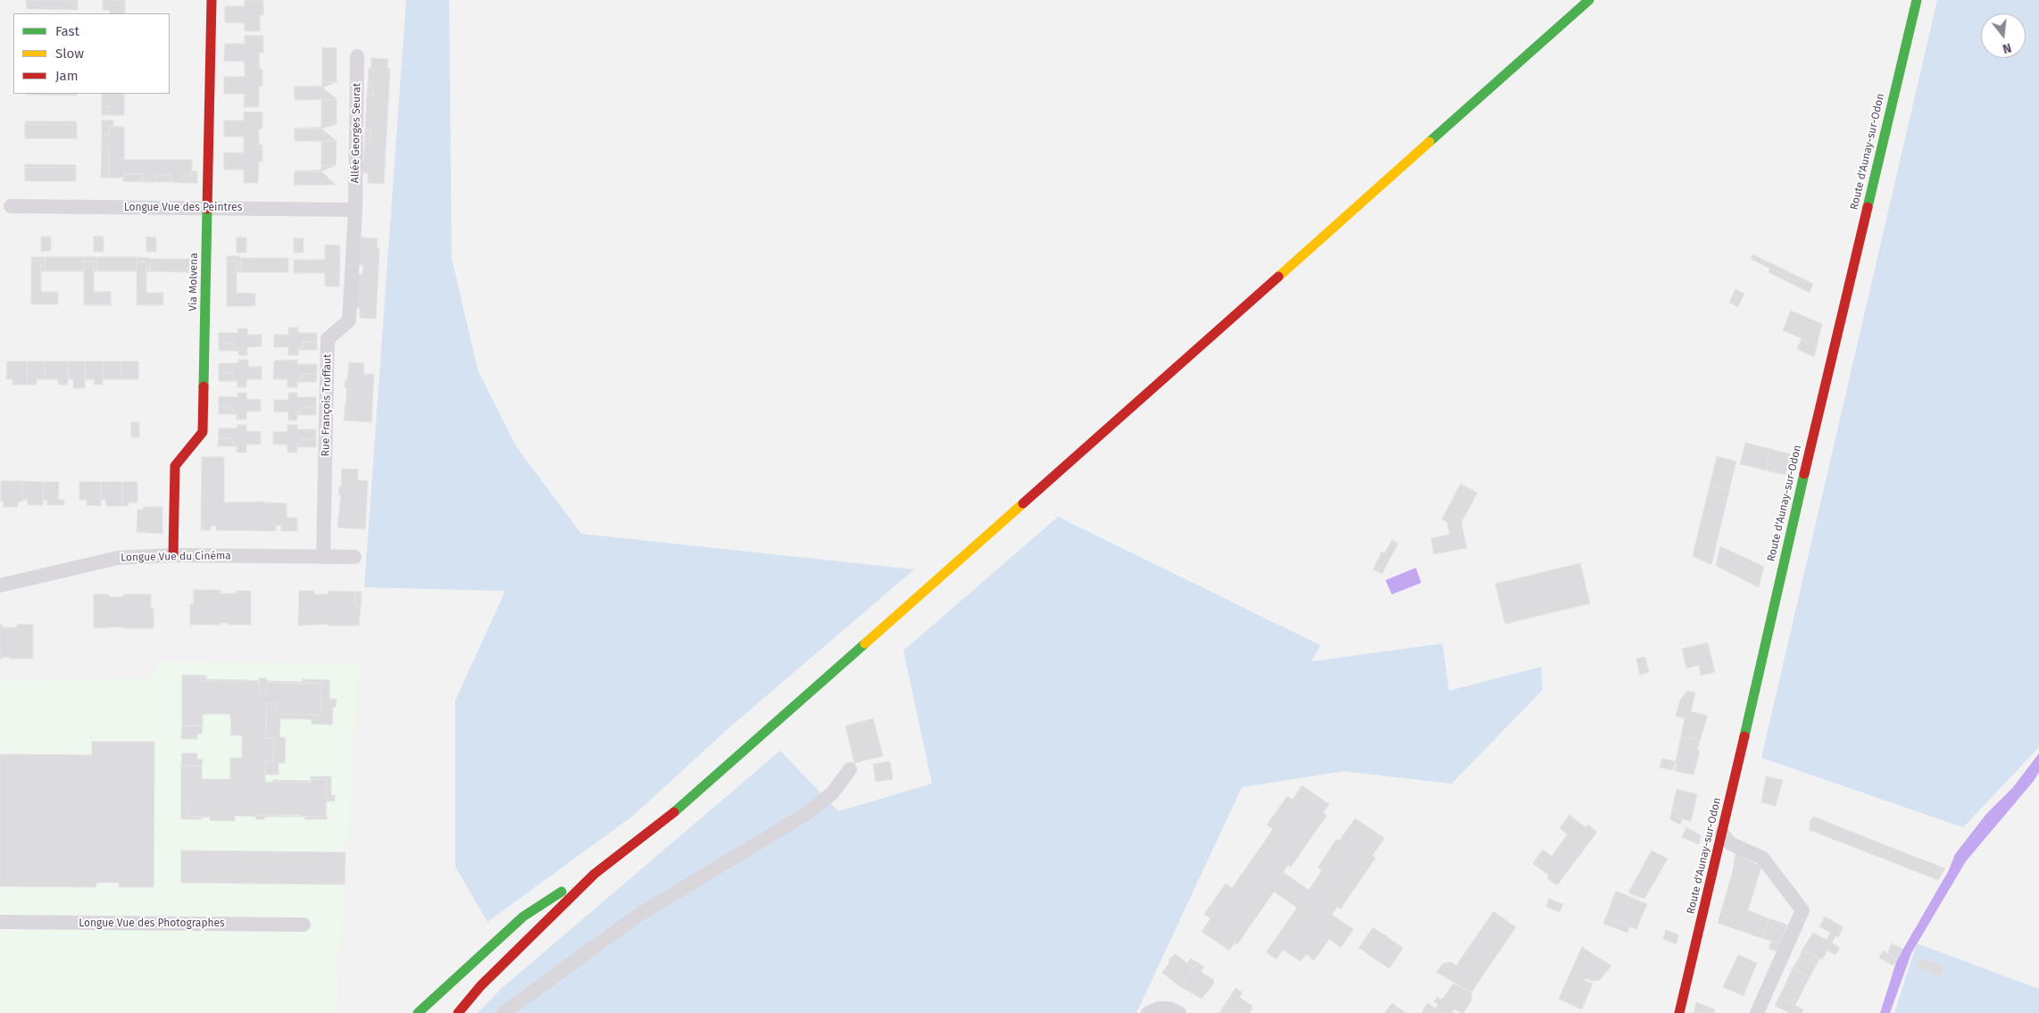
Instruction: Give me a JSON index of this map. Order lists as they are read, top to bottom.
{
  "streets": {
    "main road": ["Route d'Aunay-sur-Odon", "Via Molvena"],
    "street": [
      "Allée Georges Seurat",
      "Longue Vue des Peintres",
      "Rue François Truffaut",
      "Longue Vue du Cinéma",
      "Longue Vue des Photographes"
    ]
  },
  "crossings": [
    ["Allée Georges Seurat", "Longue Vue des Peintres"],
    ["Allée Georges Seurat", "Rue François Truffaut"],
    ["Longue Vue des Peintres", "Via Molvena"],
    ["Longue Vue des Peintres", "Rue François Truffaut"],
    ["Via Molvena", "Longue Vue du Cinéma"],
    ["Rue François Truffaut", "Longue Vue du Cinéma"]
  ],
  "legend": ["Fast", "Slow", "Jam"],
  "north": "bottom"
}
